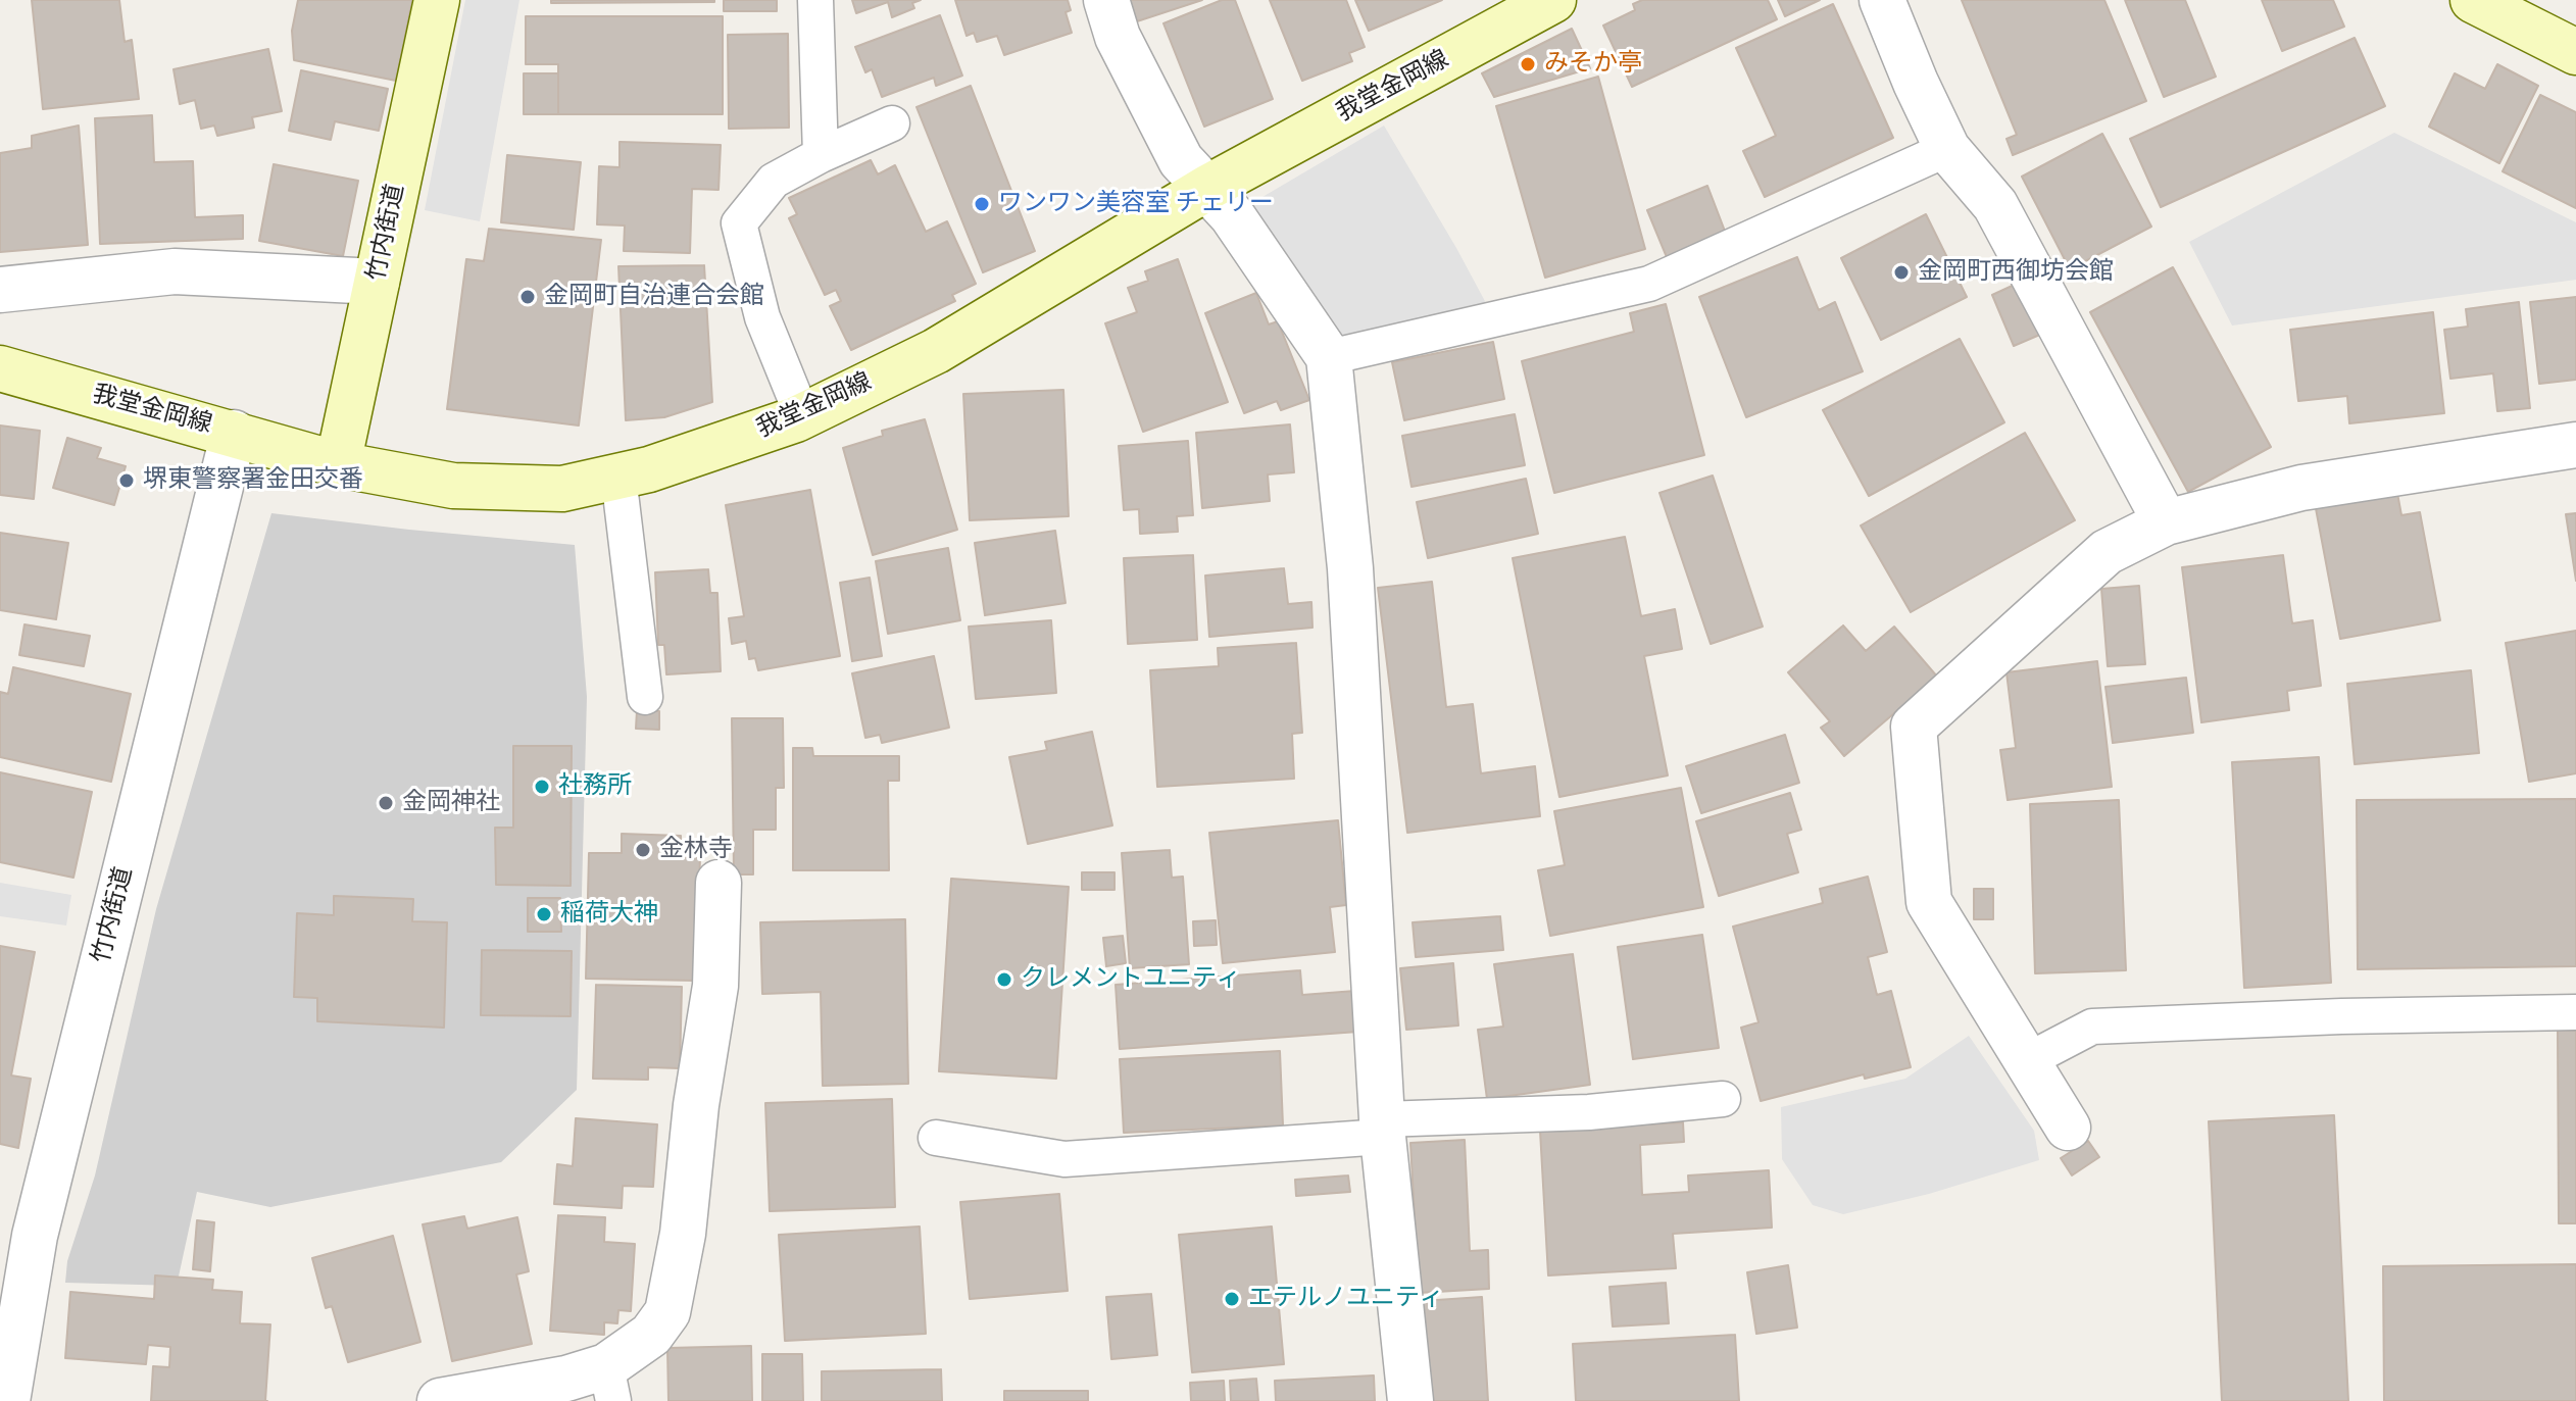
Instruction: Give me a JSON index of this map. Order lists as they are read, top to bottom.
{
  "streets": {
    "main road": ["我堂金岡線", "竹内街道"]
  },
  "crossings": [
    ["我堂金岡線", "竹内街道"]
  ],
  "places": [
    "みそか亭",
    "ワンワン美容室 チェリー",
    "金岡町西御坊会館",
    "金岡町自治連合会館",
    "堺東警察署金田交番",
    "社務所",
    "金岡神社",
    "金林寺",
    "稲荷大神",
    "クレメントユニティ",
    "エテルノユニティ"
  ]
}
